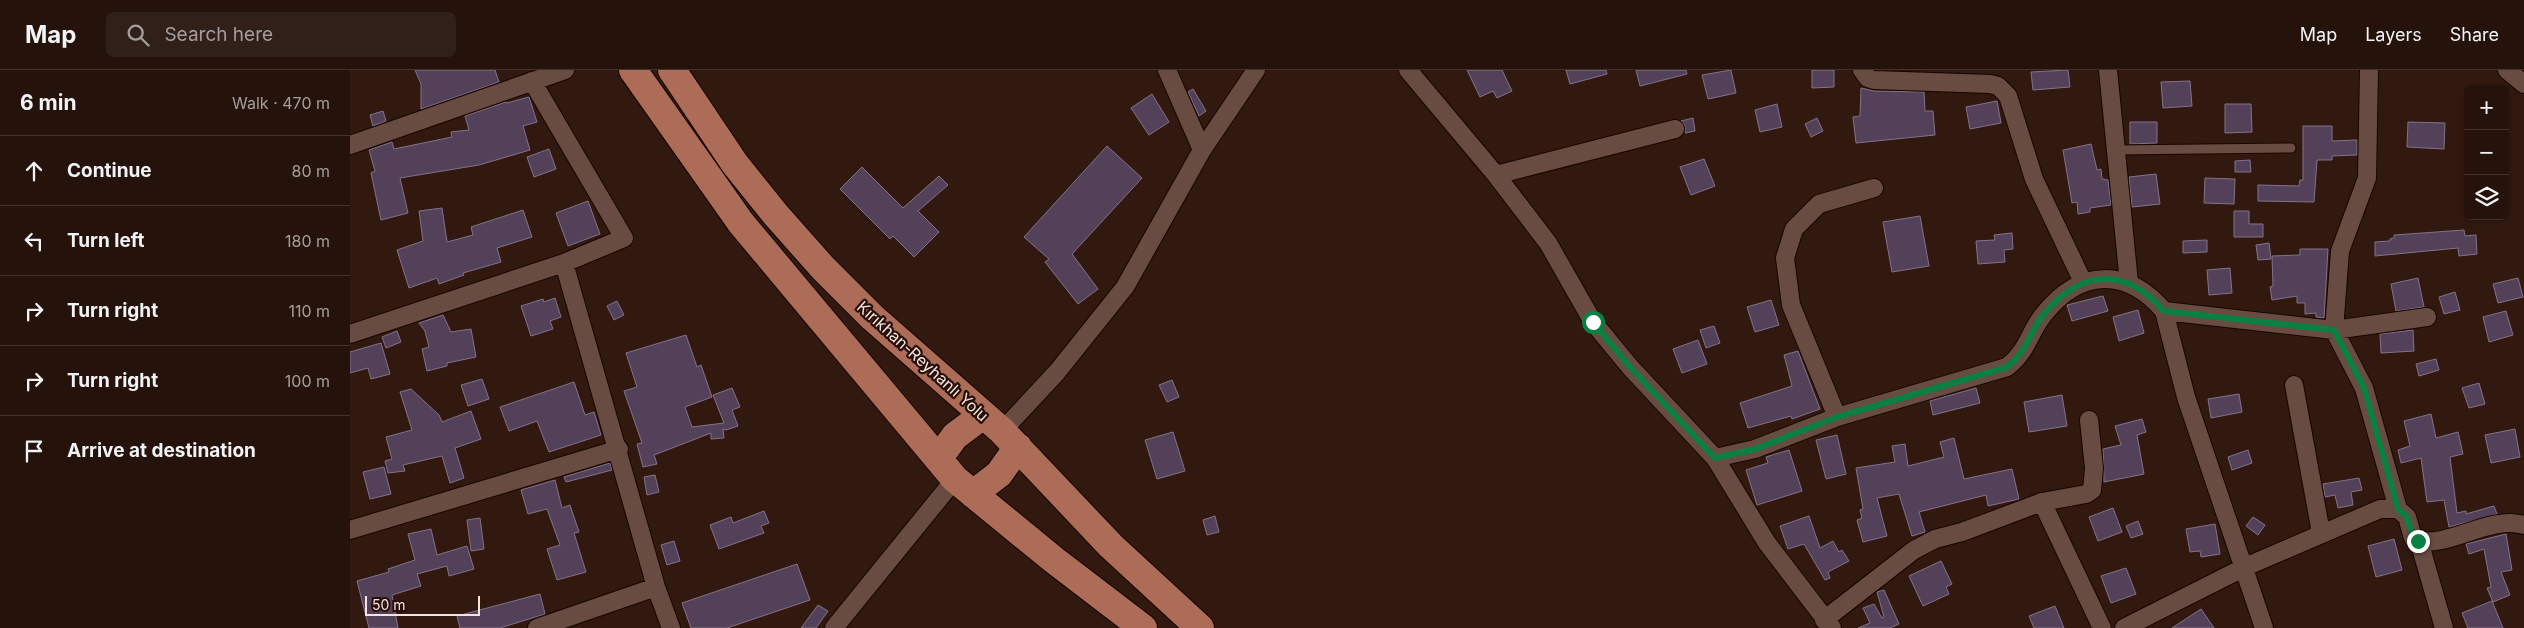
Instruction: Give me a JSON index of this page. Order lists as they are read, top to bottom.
{
  "streets": {
    "highway": ["Kırıkhan-Reyhanlı Yolu"]
  },
  "scale_bar": "50 m",
  "page": {
    "header": "Map",
    "search": "Search here",
    "nav": ["Map", "Layers", "Share"],
    "heading": ["6 min", "Walk · 470 m"],
    "map_buttons": ["+", "−"],
    "list": [
      ["Continue", "80 m"],
      ["Turn left", "180 m"],
      ["Turn right", "110 m"],
      ["Turn right", "100 m"],
      "Arrive at destination"
    ],
    "scale": "50 m"
  }
}
